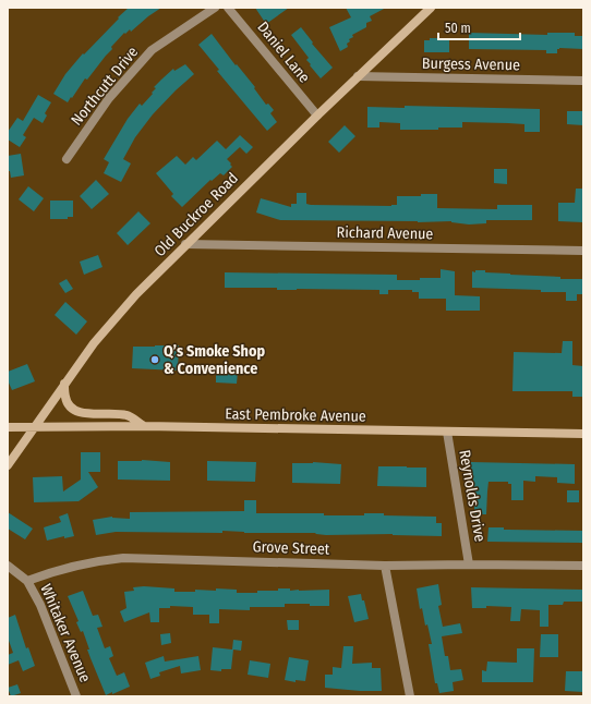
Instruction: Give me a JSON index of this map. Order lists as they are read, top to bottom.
{
  "streets": {
    "main road": ["Old Buckroe Road", "East Pembroke Avenue"],
    "street": [
      "Daniel Lane",
      "Burgess Avenue",
      "Northcutt Drive",
      "Richard Avenue",
      "Reynolds Drive",
      "Grove Street",
      "Whitaker Avenue"
    ]
  },
  "crossings": [
    ["Daniel Lane", "Old Buckroe Road"],
    ["Burgess Avenue", "Old Buckroe Road"],
    ["Old Buckroe Road", "Richard Avenue"],
    ["Old Buckroe Road", "East Pembroke Avenue"],
    ["East Pembroke Avenue", "Reynolds Drive"],
    ["Reynolds Drive", "Grove Street"],
    ["Grove Street", "Whitaker Avenue"]
  ],
  "places": ["Q’s Smoke Shop & Convenience"],
  "scale_bar": "50 m"
}
